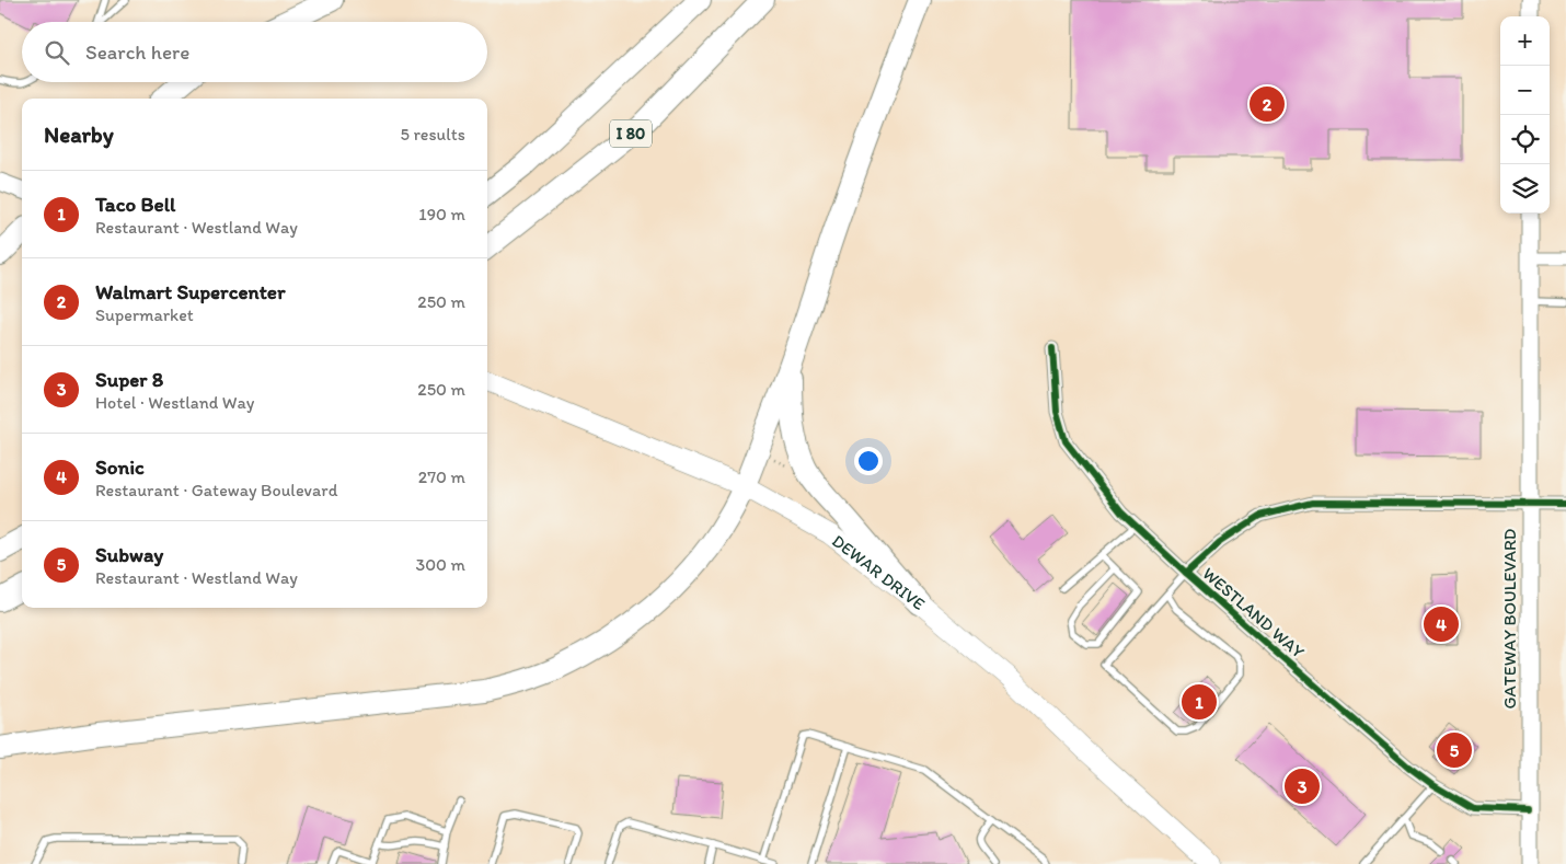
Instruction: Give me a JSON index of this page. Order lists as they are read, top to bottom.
{
  "streets": {
    "highway": ["I 80"],
    "main road": ["DEWAR DRIVE", "GATEWAY BOULEVARD"],
    "street": ["WESTLAND WAY"]
  },
  "crossings": [
    ["WESTLAND WAY", "GATEWAY BOULEVARD"]
  ],
  "page": {
    "map_buttons": ["+", "−"],
    "search": "Search here",
    "pins": [
      "2",
      "4",
      "1",
      "5",
      "3"
    ],
    "heading": ["Nearby", "5 results"],
    "list": [
      {
        "mark": "1",
        "name": "Taco Bell",
        "note": "Restaurant · Westland Way",
        "value": "190 m"
      },
      {
        "mark": "2",
        "name": "Walmart Supercenter",
        "note": "Supermarket",
        "value": "250 m"
      },
      {
        "mark": "3",
        "name": "Super 8",
        "note": "Hotel · Westland Way",
        "value": "250 m"
      },
      {
        "mark": "4",
        "name": "Sonic",
        "note": "Restaurant · Gateway Boulevard",
        "value": "270 m"
      },
      {
        "mark": "5",
        "name": "Subway",
        "note": "Restaurant · Westland Way",
        "value": "300 m"
      }
    ]
  }
}
